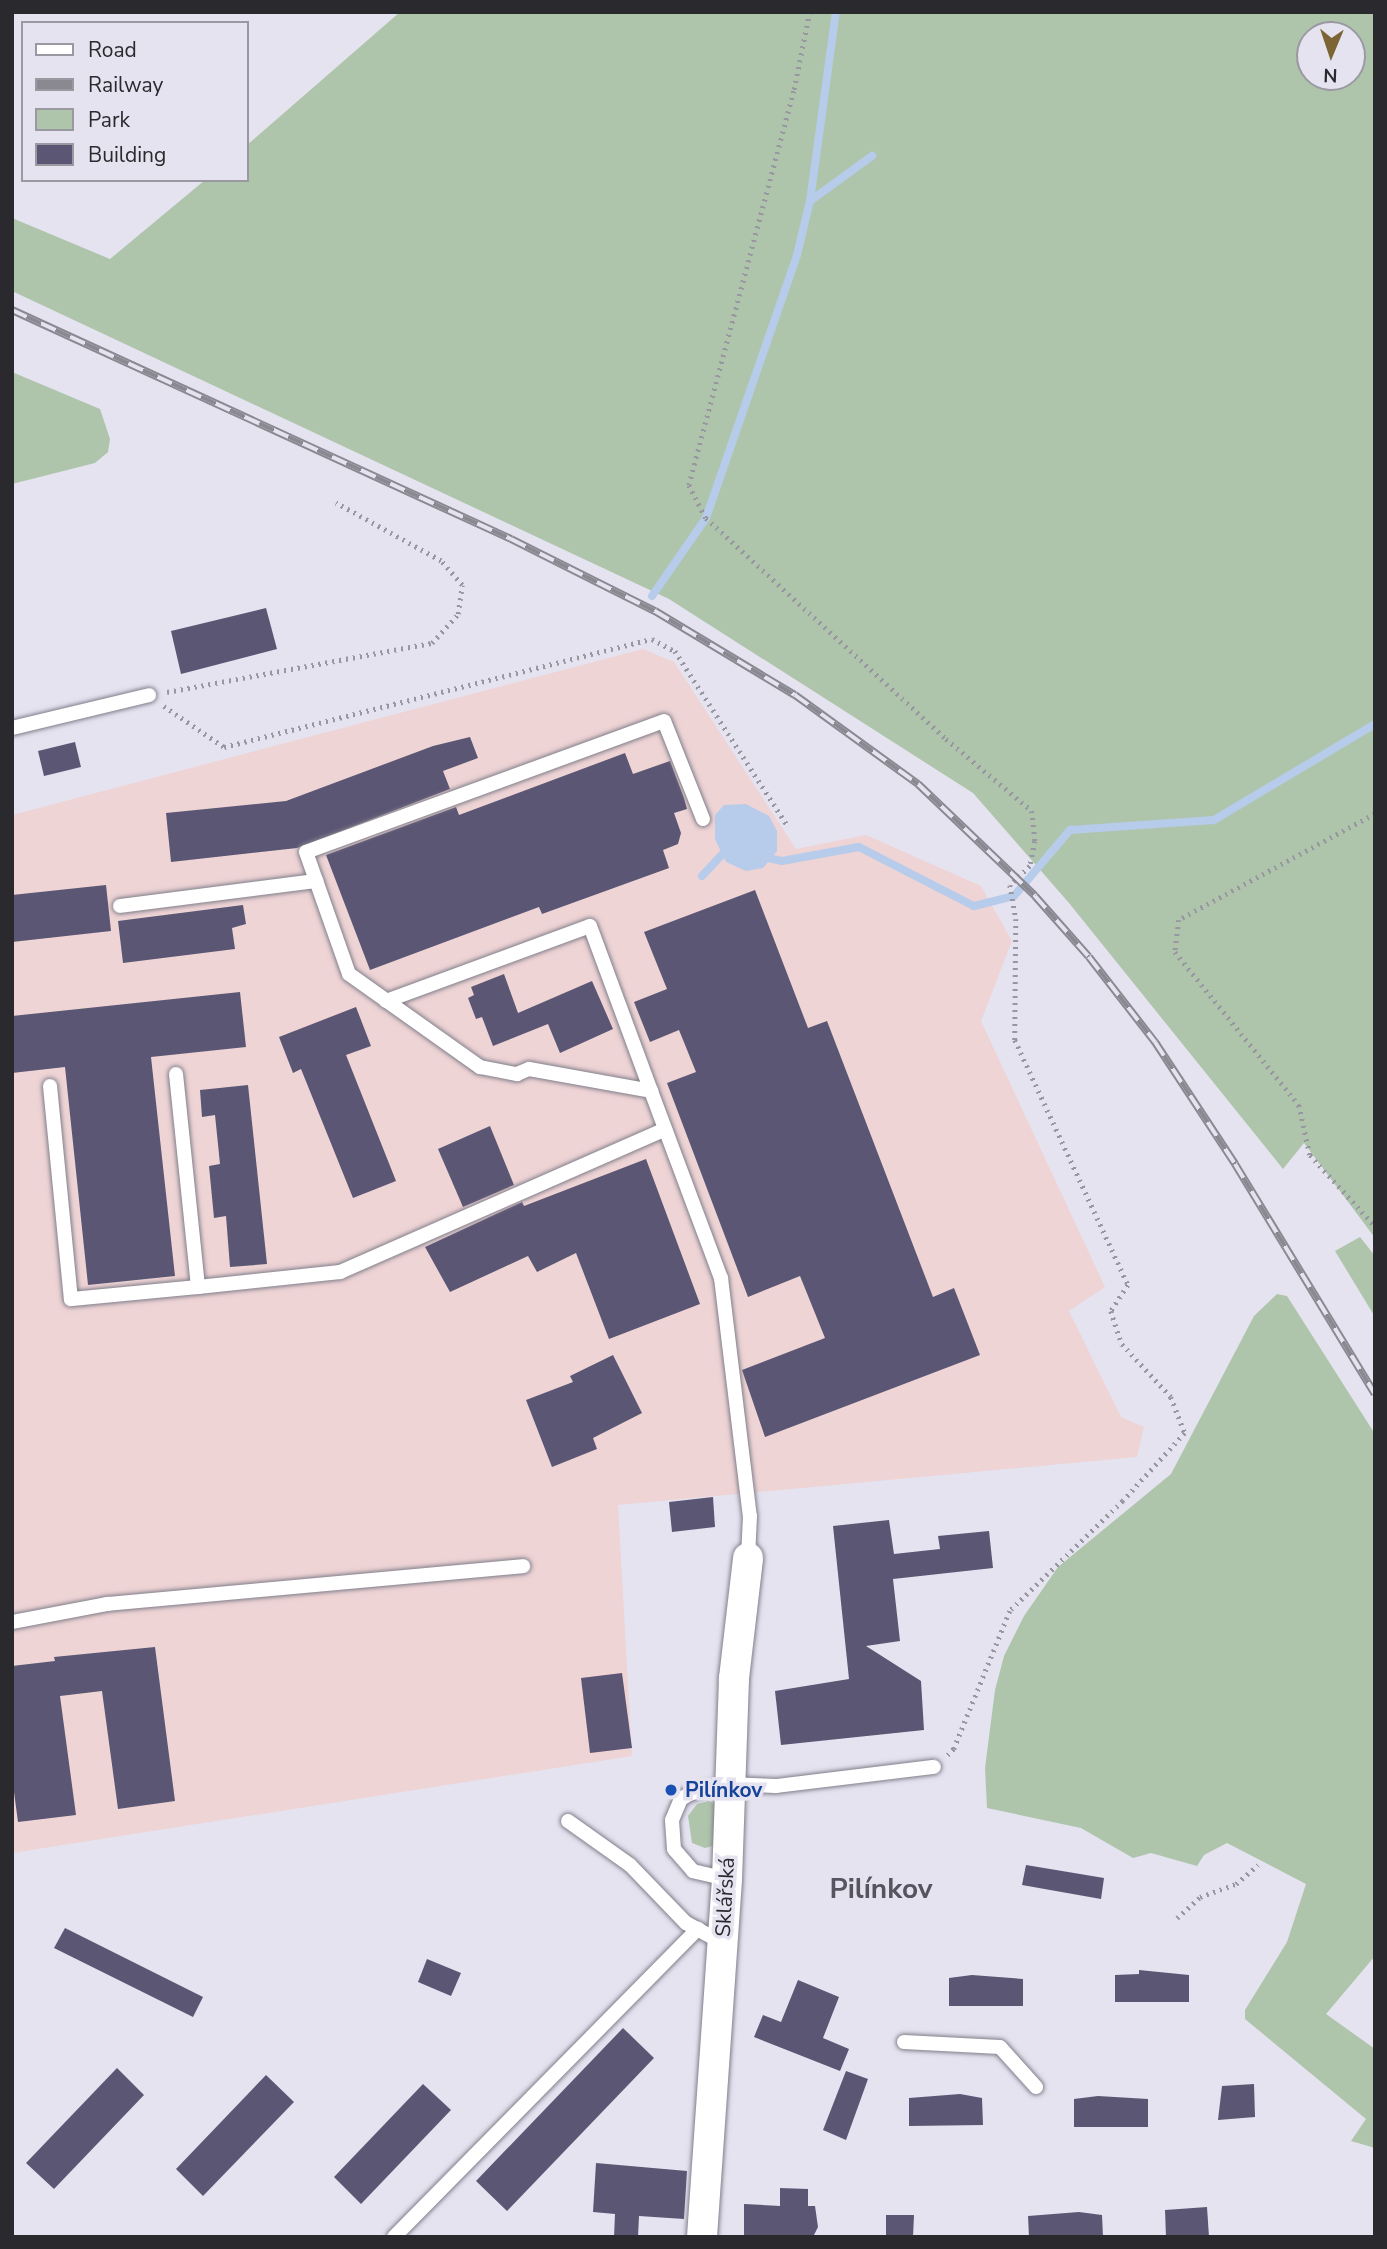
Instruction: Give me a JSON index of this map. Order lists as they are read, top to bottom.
{
  "streets": {
    "street": ["Sklářská"]
  },
  "districts": ["Pilínkov"],
  "places": ["Pilínkov"],
  "legend": [
    "Road",
    "Railway",
    "Park",
    "Building"
  ],
  "north": "bottom"
}
